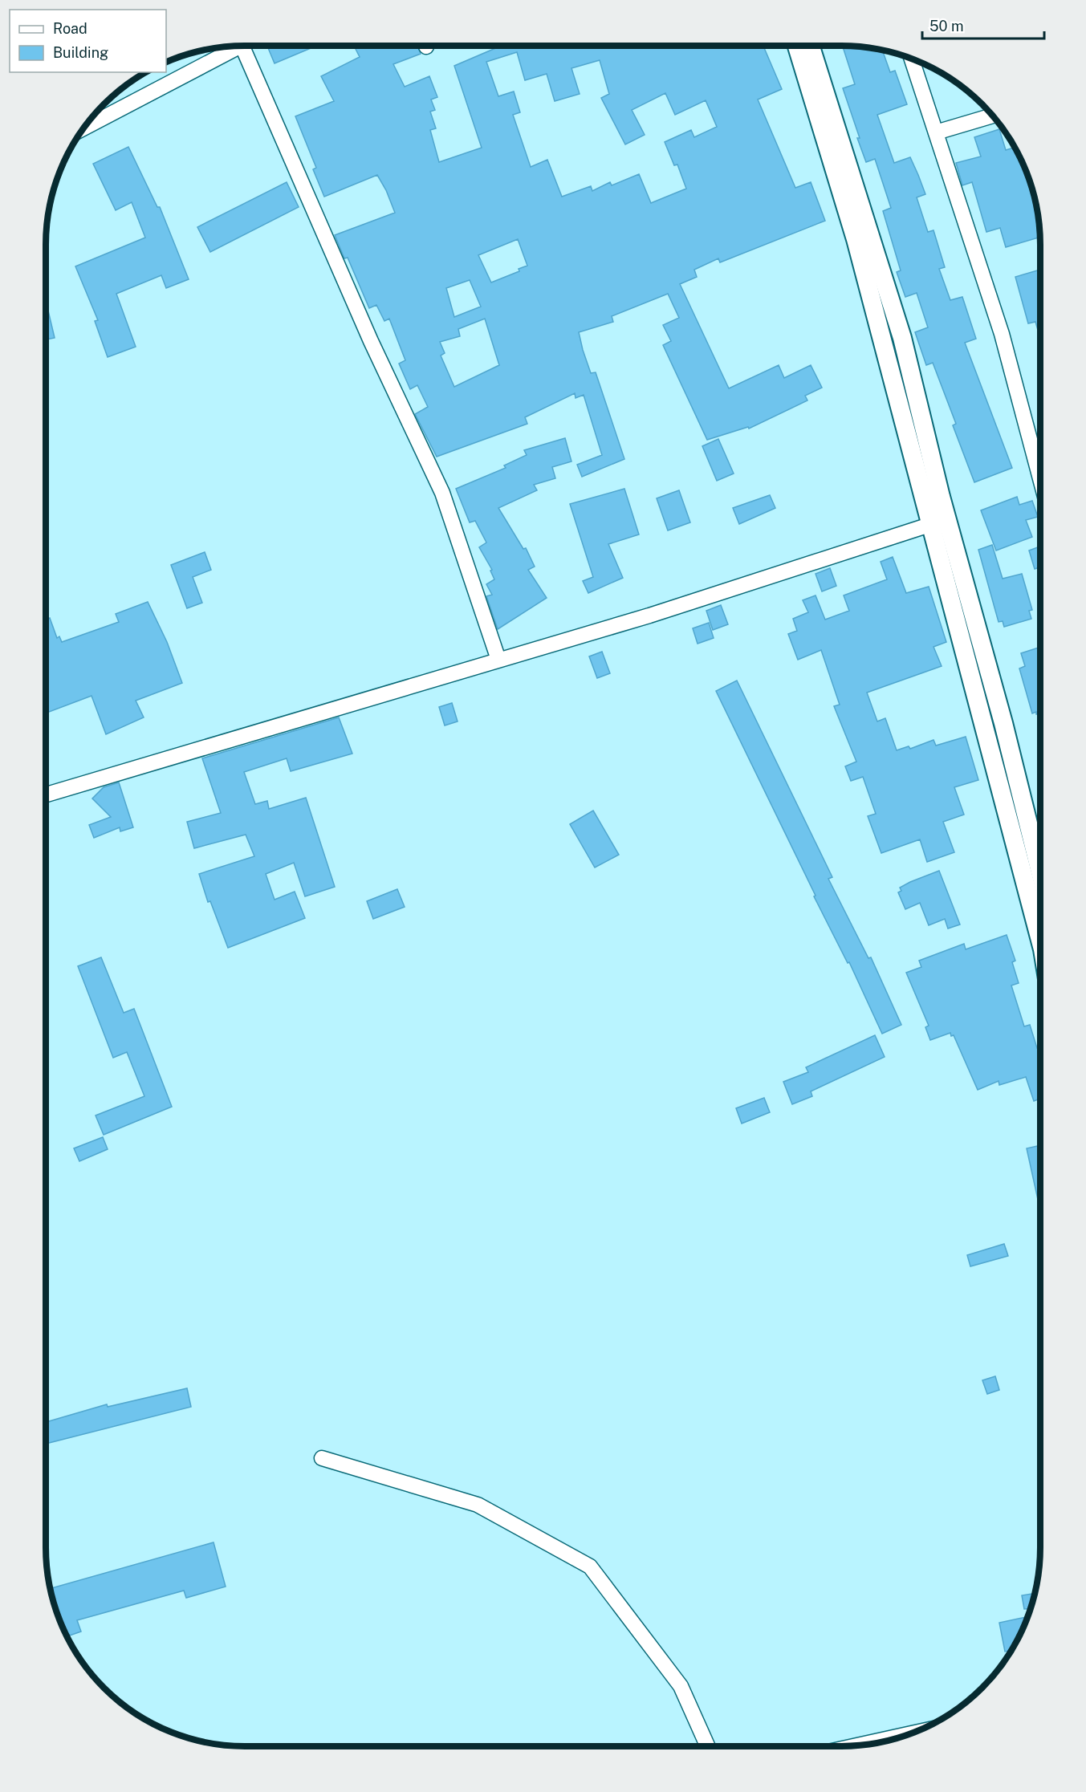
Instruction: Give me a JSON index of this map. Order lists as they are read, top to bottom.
{
  "legend": ["Road", "Building"],
  "scale_bar": "50 m"
}
